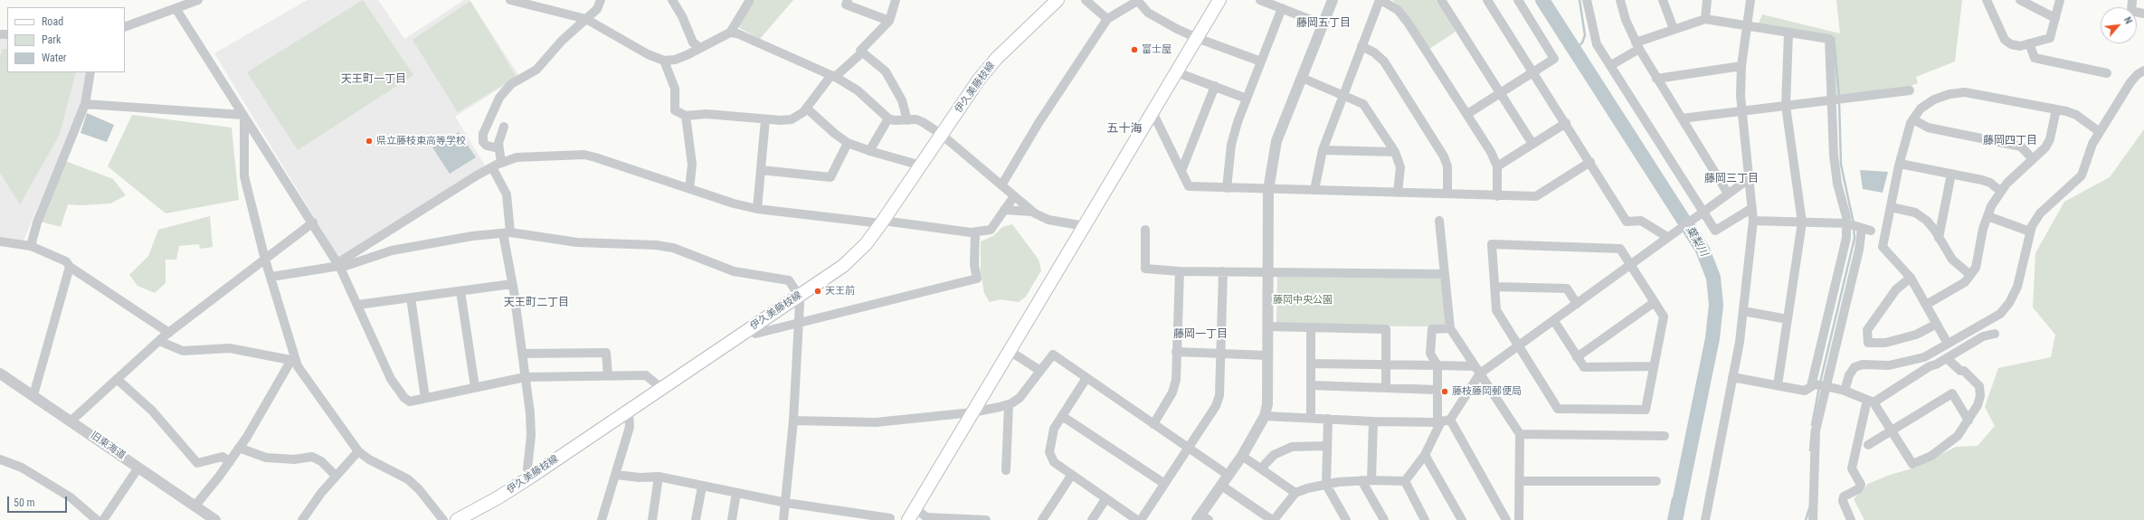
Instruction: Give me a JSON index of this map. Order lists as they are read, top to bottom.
{
  "streets": {
    "main road": ["伊久美藤枝線"],
    "street": ["旧東海道"]
  },
  "districts": [
    "藤岡五丁目",
    "天王町一丁目",
    "五十海",
    "藤岡四丁目",
    "藤岡三丁目",
    "天王町二丁目",
    "藤岡一丁目"
  ],
  "water": ["葉梨川"],
  "parks": ["藤岡中央公園"],
  "places": [
    "富士屋",
    "県立藤枝東高等学校",
    "天王前",
    "藤枝藤岡郵便局"
  ],
  "legend": ["Road", "Park", "Water"],
  "scale_bar": "50 m",
  "north": "top right"
}
